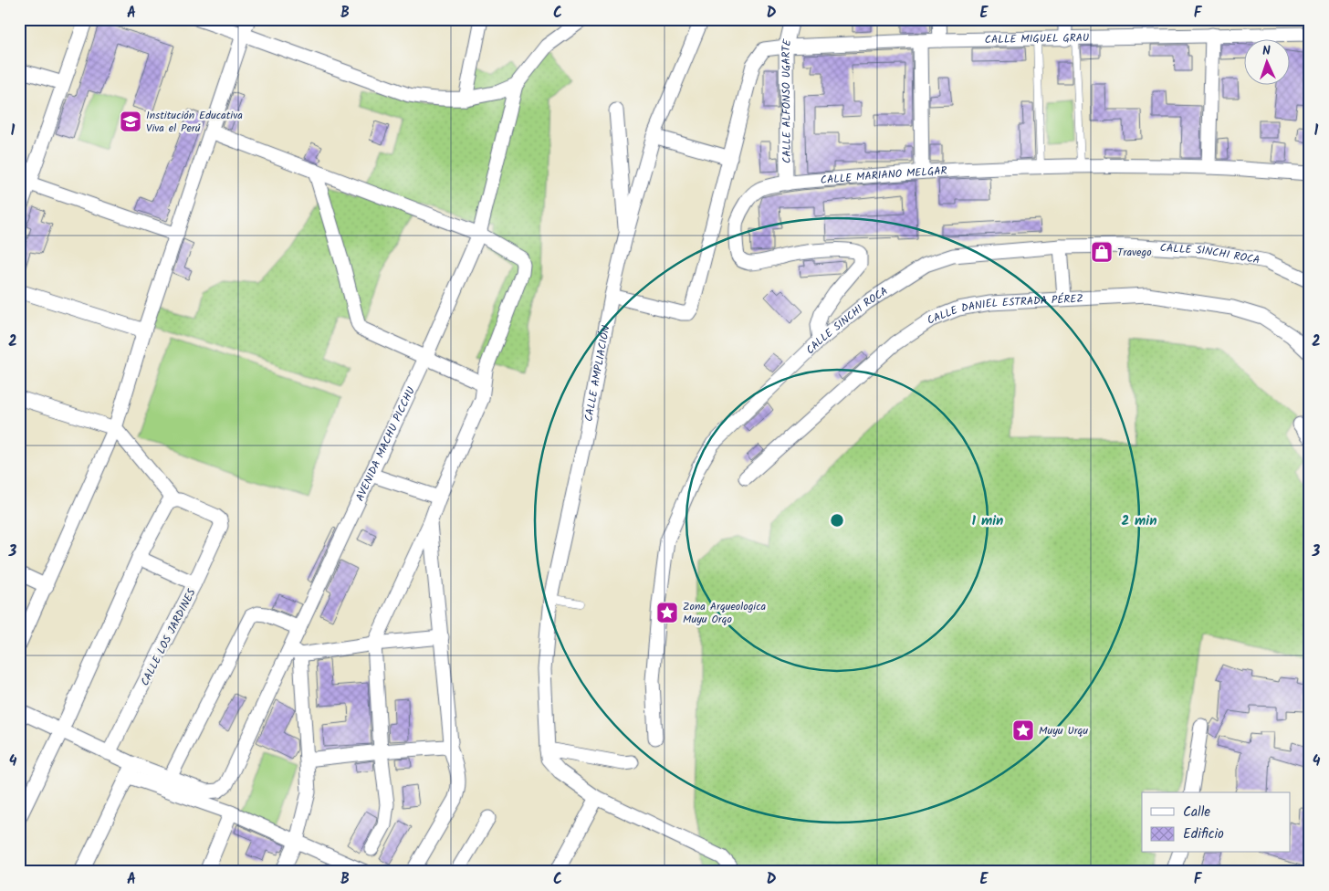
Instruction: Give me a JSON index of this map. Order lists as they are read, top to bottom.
{
  "streets": {
    "street": [
      "CALLE MIGUEL GRAU",
      "CALLE ALFONSO UGARTE",
      "CALLE MARIANO MELGAR",
      "CALLE SINCHI ROCA",
      "CALLE DANIEL ESTRADA PÉREZ",
      "CALLE AMPLIACIÓN",
      "AVENIDA MACHU PICCHU",
      "CALLE LOS JARDINES"
    ]
  },
  "crossings": [
    ["CALLE MIGUEL GRAU", "CALLE ALFONSO UGARTE"],
    ["CALLE ALFONSO UGARTE", "CALLE MARIANO MELGAR"],
    ["CALLE MARIANO MELGAR", "CALLE SINCHI ROCA"]
  ],
  "places": {
    "school or university": ["Institución Educativa Viva el Perú"],
    "shop": ["Travego"],
    "place": ["Zona Arqueologica Muyu Orqo", "Muyu Urqu"]
  },
  "legend": ["Calle", "Edificio"],
  "north": "top",
  "grid": {
    "columns": [
      "A",
      "B",
      "C",
      "D",
      "E",
      "F"
    ],
    "rows": [
      "1",
      "2",
      "3",
      "4"
    ]
  },
  "rings": ["1 min", "2 min"]
}
